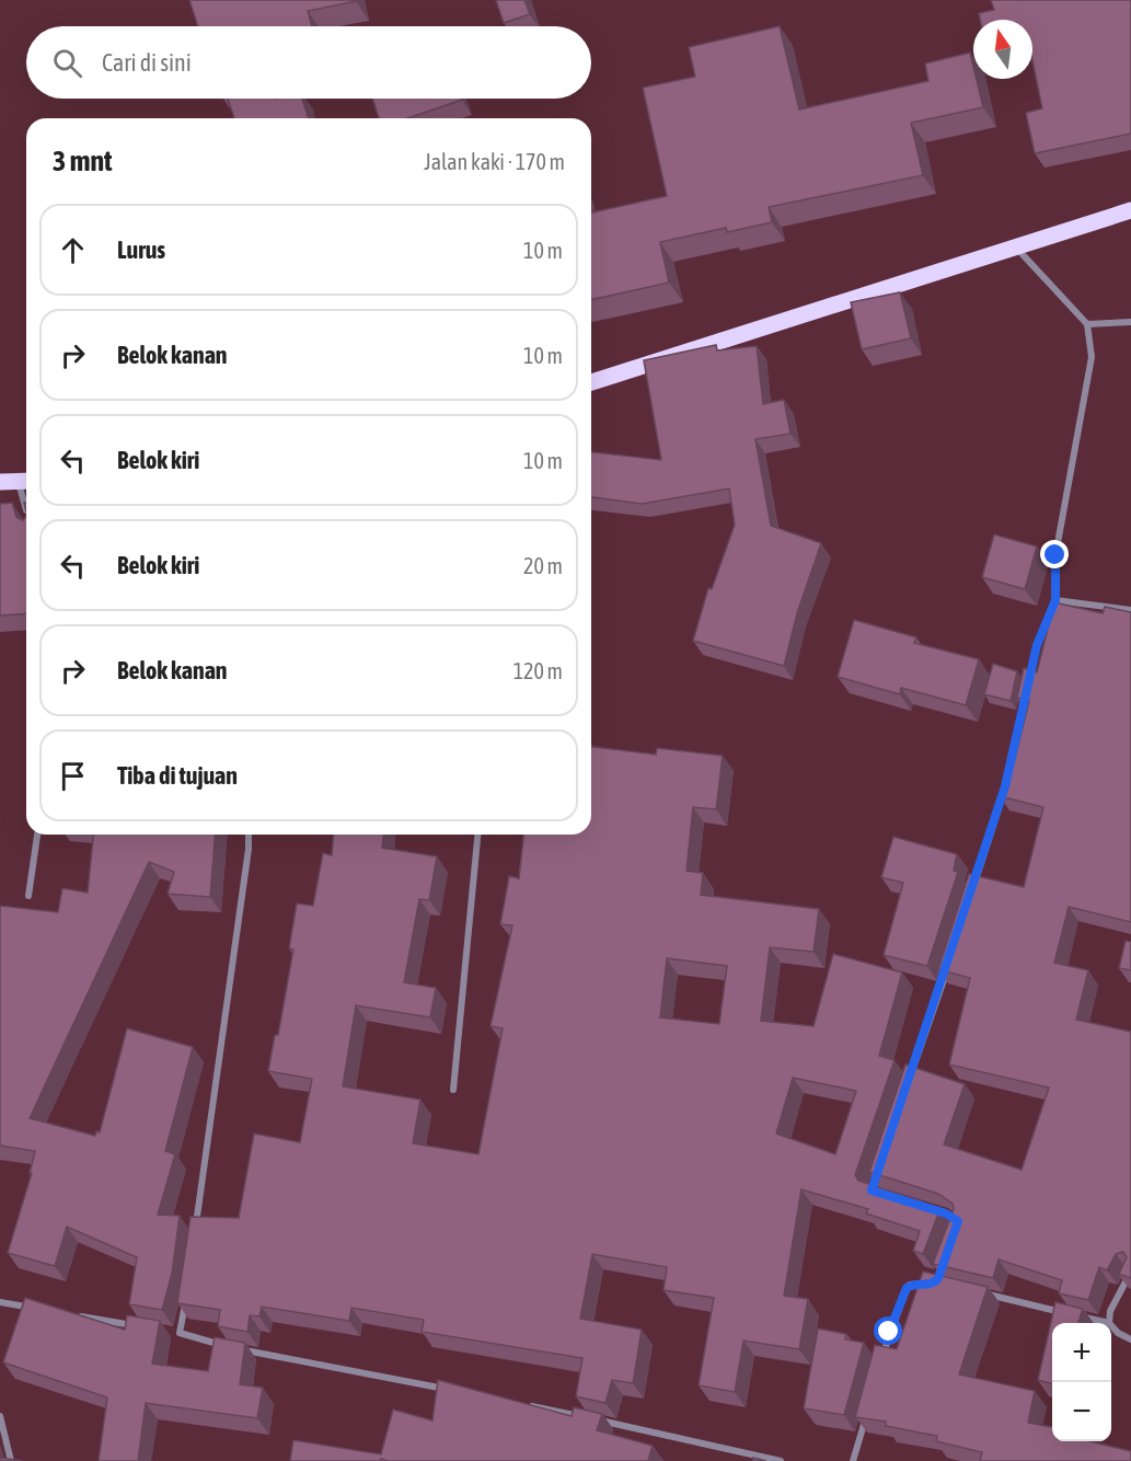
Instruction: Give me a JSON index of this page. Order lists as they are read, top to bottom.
{
  "north": "top",
  "page": {
    "search": "Cari di sini",
    "heading": ["3 mnt", "Jalan kaki · 170 m"],
    "list": [
      ["Lurus", "10 m"],
      ["Belok kanan", "10 m"],
      ["Belok kiri", "10 m"],
      ["Belok kiri", "20 m"],
      ["Belok kanan", "120 m"],
      "Tiba di tujuan"
    ],
    "map_buttons": ["+", "−"]
  }
}
